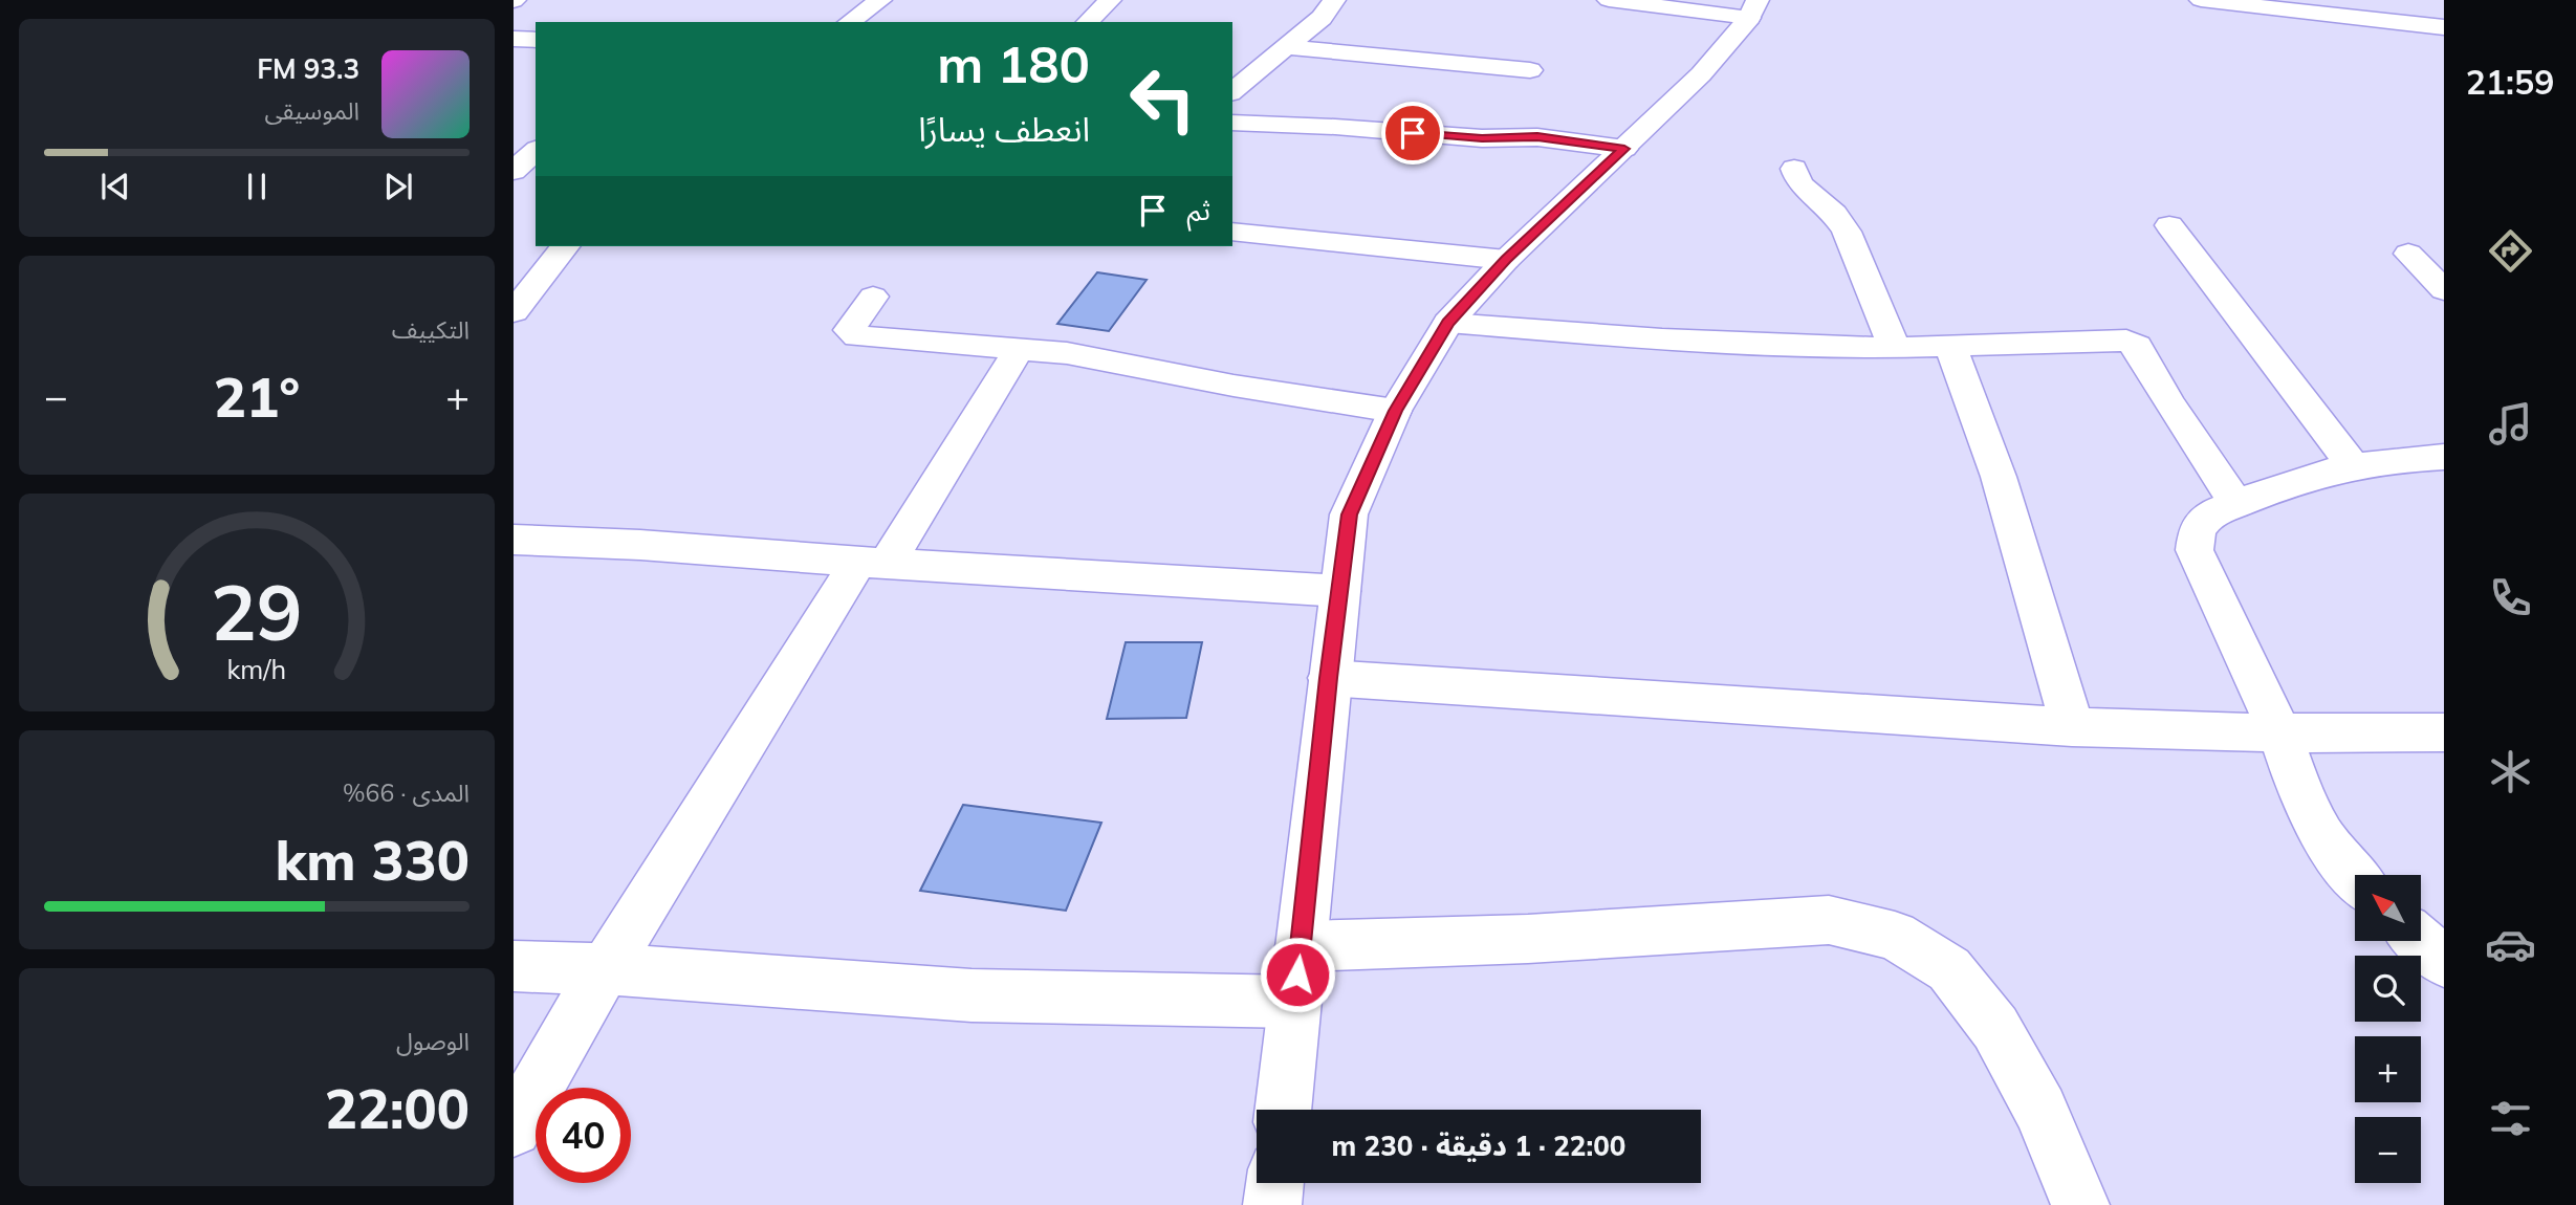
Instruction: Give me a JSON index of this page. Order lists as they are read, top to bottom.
{
  "north": "top left",
  "page": {
    "tabs": "21:59",
    "turn": ["180 m", "انعطف يسارًا"],
    "song": ["93.3 FM", "الموسيقى"],
    "then": "ثم",
    "tile": [
      "التكييف",
      ["المدى · 66%", "330 km"],
      ["الوصول", "22:00"]
    ],
    "heat": ["−", "21°", "+"],
    "map_buttons": ["+", "−"],
    "limit": "40",
    "trip": "22:00 · 1 دقيقة · 230 m",
    "gauge": ["29", "km/h"]
  }
}
